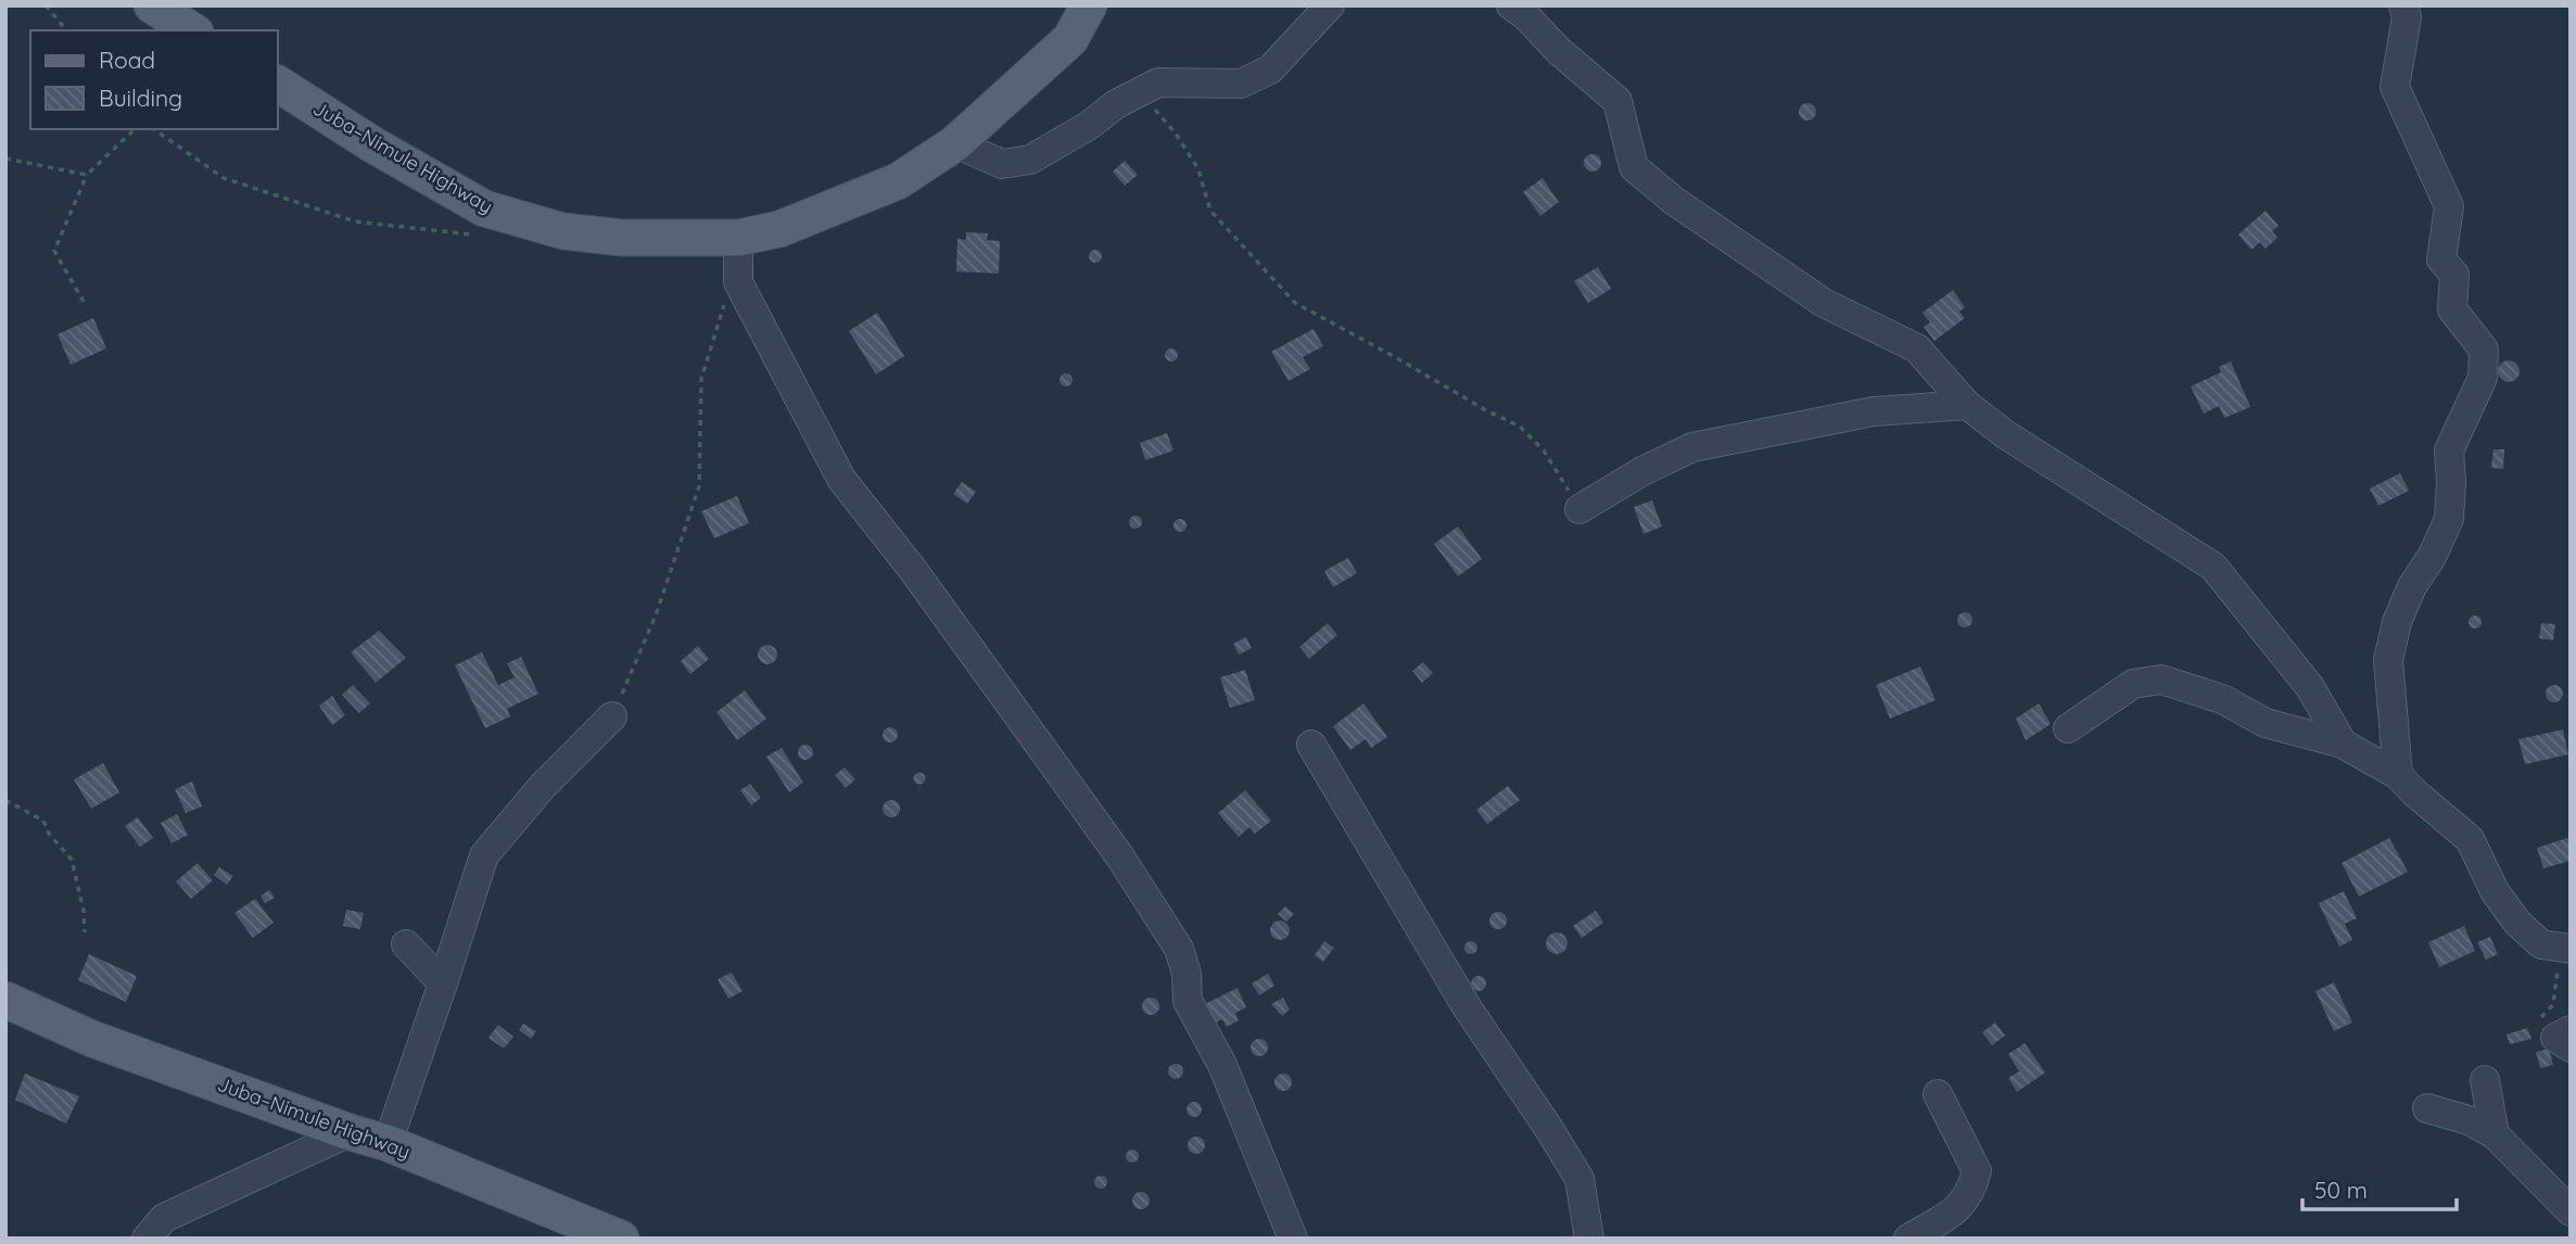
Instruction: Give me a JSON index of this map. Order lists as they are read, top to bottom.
{
  "streets": {
    "main road": ["Juba–Nimule Highway"]
  },
  "legend": ["Road", "Building"],
  "scale_bar": "50 m"
}
